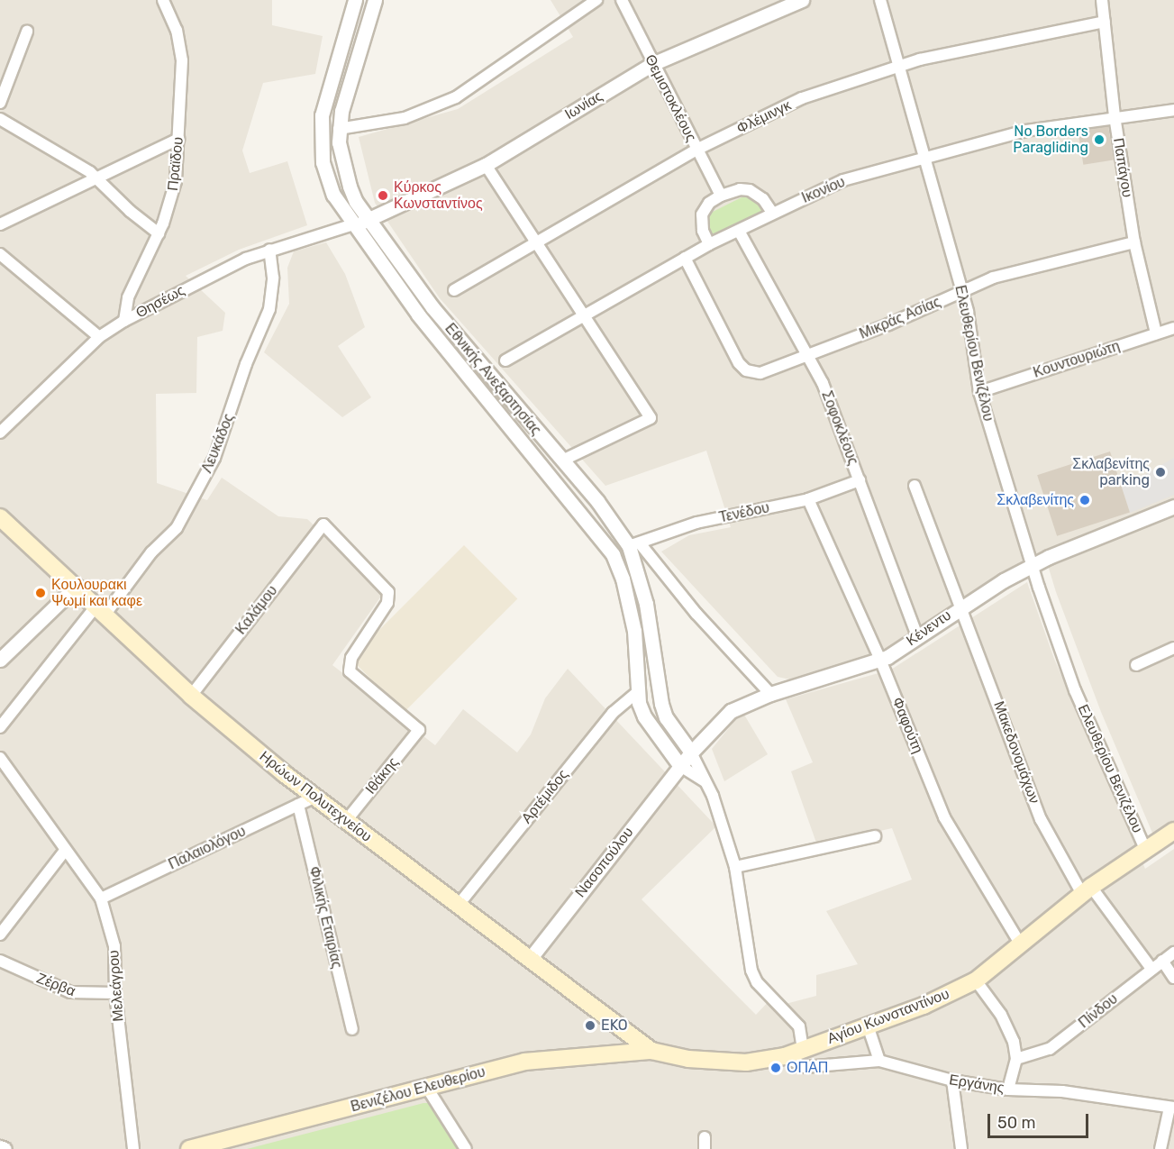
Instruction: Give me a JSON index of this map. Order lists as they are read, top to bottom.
{
  "streets": {
    "main road": ["Ηρώων Πολυτεχνείου", "Αγίου Κωνσταντίνου", "Βενιζέλου Ελευθερίου"],
    "street": [
      "Θεμιστοκλέους",
      "Ιωνίας",
      "Φλέμινγκ",
      "Πραϊδου",
      "Παπάγου",
      "Ικονίου",
      "Θησέως",
      "Μικράς Ασίας",
      "Ελευθερίου Βενιζέλου",
      "Κουντουριώτη",
      "Εθνικής Ανεξαρτησίας",
      "Σοφοκλέους",
      "Λευκάδος",
      "Τενέδου",
      "Καλάμου",
      "Κένεντυ",
      "Φαφούτη",
      "Μακεδονομάχων",
      "Ιθάκης",
      "Αρτέμιδος",
      "Παλαιολόγου",
      "Νασοπούλου",
      "Φιλικής Εταιρίας",
      "Ζέρβα",
      "Μελεάγρου",
      "Πίνδου",
      "Εργάνης"
    ]
  },
  "crossings": [
    ["Θεμιστοκλέους", "Ιωνίας"],
    ["Θεμιστοκλέους", "Φλέμινγκ"],
    ["Ιωνίας", "Θησέως"],
    ["Ιωνίας", "Εθνικής Ανεξαρτησίας"],
    ["Φλέμινγκ", "Παπάγου"],
    ["Φλέμινγκ", "Ελευθερίου Βενιζέλου"],
    ["Πραϊδου", "Θησέως"],
    ["Παπάγου", "Ικονίου"],
    ["Παπάγου", "Μικράς Ασίας"],
    ["Παπάγου", "Κουντουριώτη"],
    ["Ικονίου", "Μικράς Ασίας"],
    ["Ικονίου", "Ελευθερίου Βενιζέλου"],
    ["Ικονίου", "Σοφοκλέους"],
    ["Θησέως", "Λευκάδος"],
    ["Μικράς Ασίας", "Ελευθερίου Βενιζέλου"],
    ["Μικράς Ασίας", "Σοφοκλέους"],
    ["Ελευθερίου Βενιζέλου", "Κουντουριώτη"],
    ["Ελευθερίου Βενιζέλου", "Κένεντυ"],
    ["Ελευθερίου Βενιζέλου", "Αγίου Κωνσταντίνου"],
    ["Εθνικής Ανεξαρτησίας", "Τενέδου"],
    ["Εθνικής Ανεξαρτησίας", "Κένεντυ"],
    ["Εθνικής Ανεξαρτησίας", "Νασοπούλου"],
    ["Σοφοκλέους", "Τενέδου"],
    ["Σοφοκλέους", "Κένεντυ"],
    ["Λευκάδος", "Ηρώων Πολυτεχνείου"],
    ["Τενέδου", "Φαφούτη"],
    ["Καλάμου", "Ιθάκης"],
    ["Καλάμου", "Ηρώων Πολυτεχνείου"],
    ["Κένεντυ", "Φαφούτη"],
    ["Κένεντυ", "Μακεδονομάχων"],
    ["Κένεντυ", "Νασοπούλου"],
    ["Φαφούτη", "Αγίου Κωνσταντίνου"],
    ["Μακεδονομάχων", "Πίνδου"],
    ["Μακεδονομάχων", "Αγίου Κωνσταντίνου"],
    ["Ιθάκης", "Ηρώων Πολυτεχνείου"],
    ["Ηρώων Πολυτεχνείου", "Αρτέμιδος"],
    ["Ηρώων Πολυτεχνείου", "Παλαιολόγου"],
    ["Ηρώων Πολυτεχνείου", "Νασοπούλου"],
    ["Ηρώων Πολυτεχνείου", "Φιλικής Εταιρίας"],
    ["Ηρώων Πολυτεχνείου", "Αγίου Κωνσταντίνου"],
    ["Ηρώων Πολυτεχνείου", "Βενιζέλου Ελευθερίου"],
    ["Παλαιολόγου", "Φιλικής Εταιρίας"],
    ["Παλαιολόγου", "Μελεάγρου"],
    ["Ζέρβα", "Μελεάγρου"],
    ["Αγίου Κωνσταντίνου", "Εργάνης"],
    ["Αγίου Κωνσταντίνου", "Βενιζέλου Ελευθερίου"]
  ],
  "places": [
    "No Borders Paragliding",
    "Κύρκος Κωνσταντίνος",
    "Σκλαβενίτης parking",
    "Σκλαβενίτης",
    "Κουλουρακι Ψωμί και καφε",
    "EKO",
    "ΟΠΑΠ"
  ],
  "scale_bar": "50 m"
}
